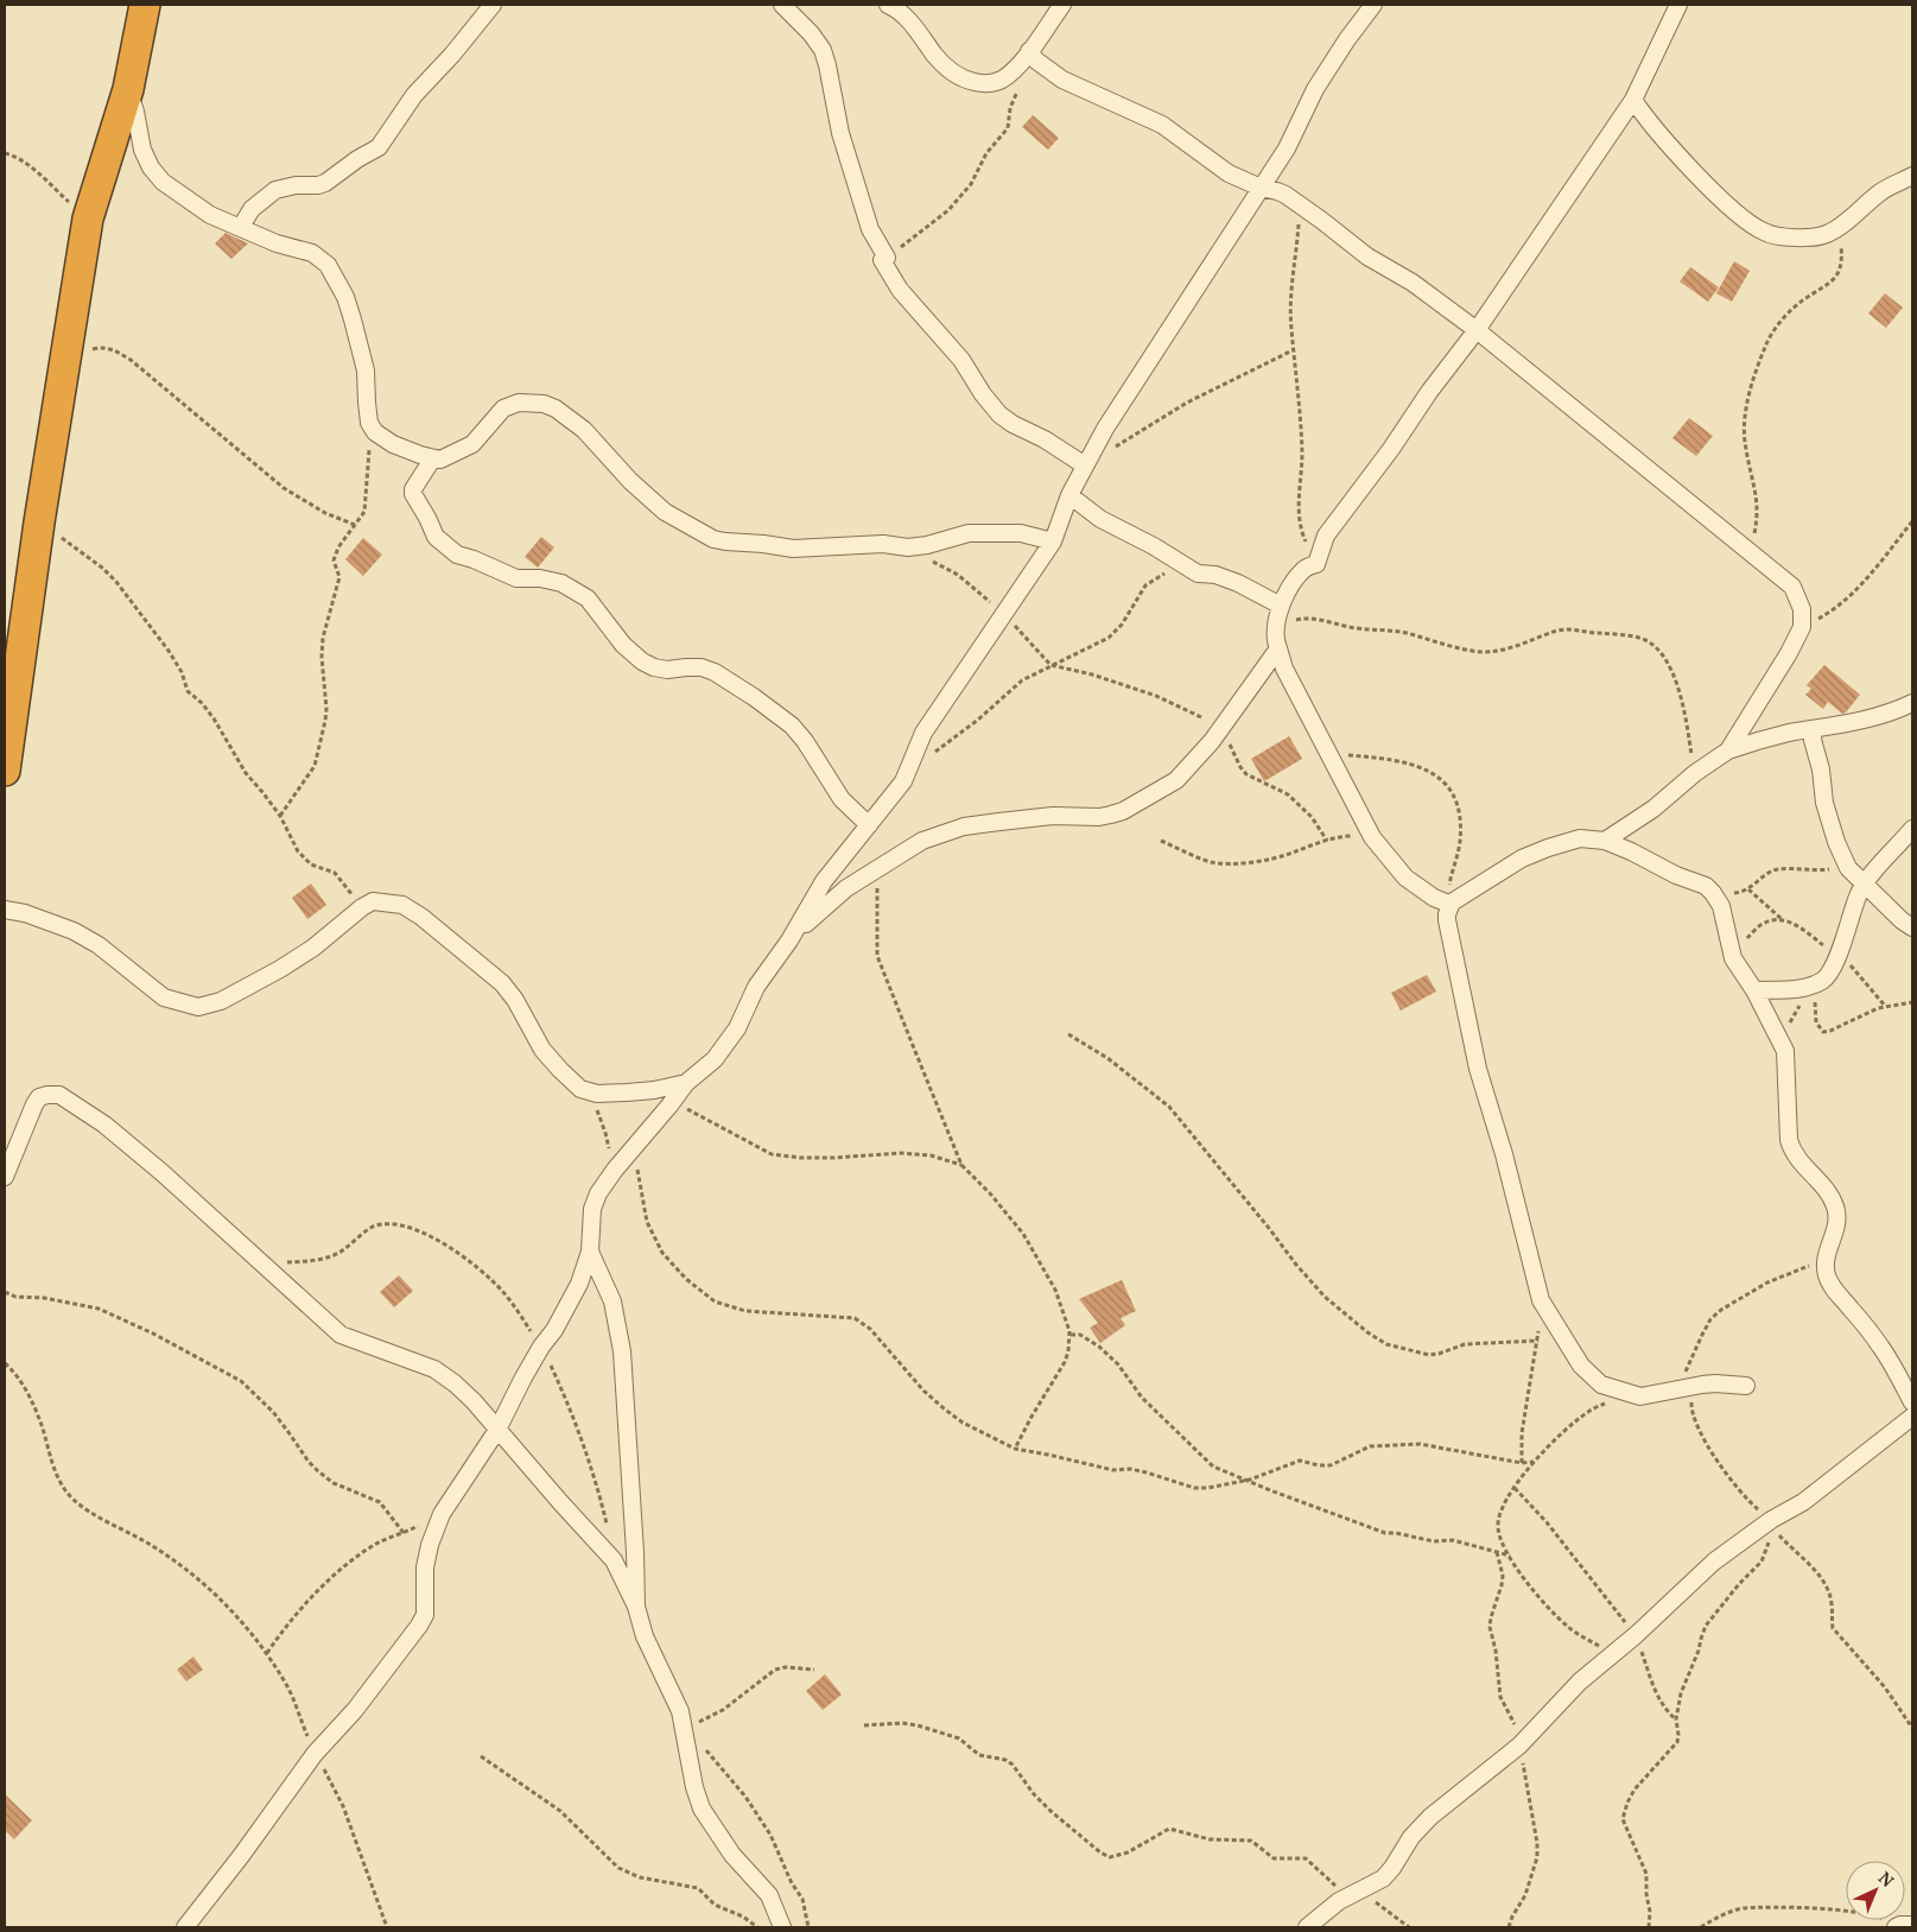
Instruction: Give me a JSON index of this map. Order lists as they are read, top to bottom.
{
  "north": "top right"
}
